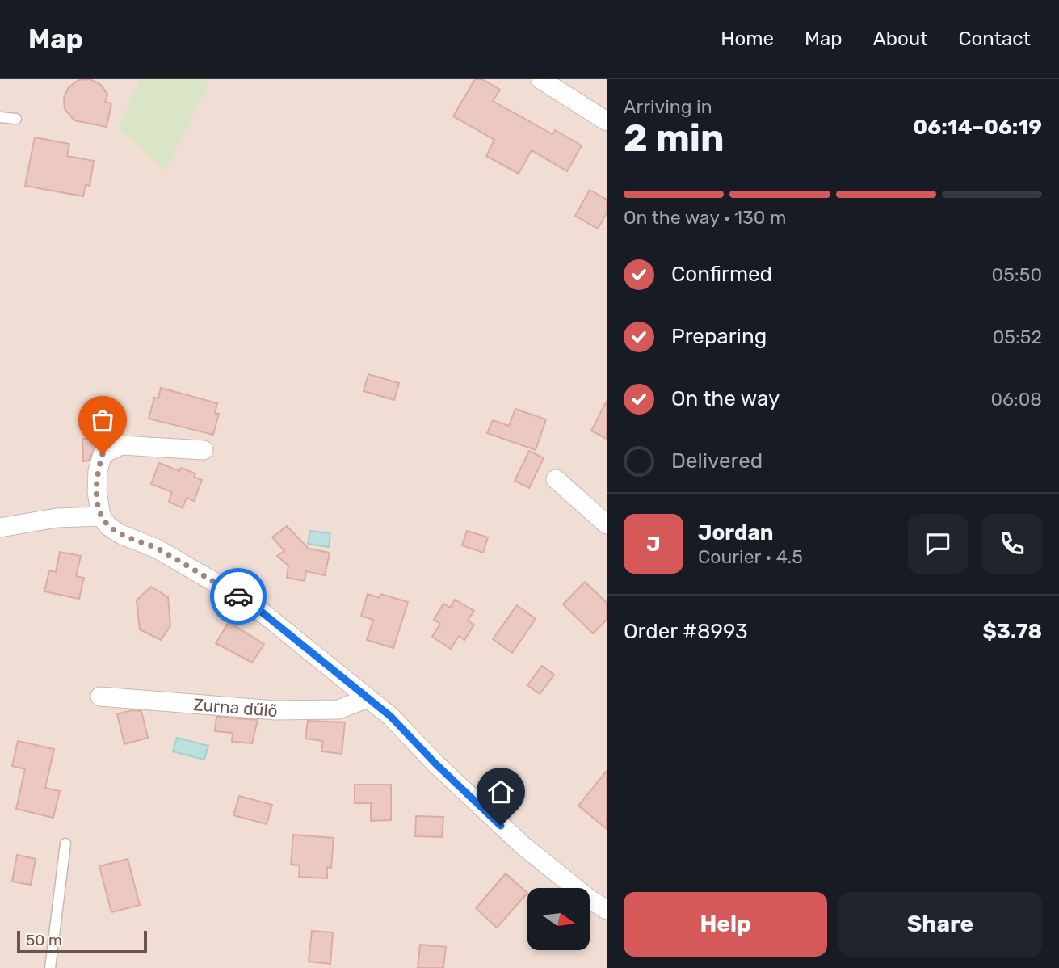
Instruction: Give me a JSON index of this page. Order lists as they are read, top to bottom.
{
  "streets": {
    "street": ["Zurna dűlő"]
  },
  "scale_bar": "50 m",
  "north": "right",
  "page": {
    "header": "Map",
    "nav": [
      "Home",
      "Map",
      "About",
      "Contact"
    ],
    "heading": ["2 min", "Arriving in", "06:14–06:19"],
    "panel": [
      "Jordan",
      "Courier · 4.5",
      "Order #8993",
      "$3.78"
    ],
    "bar": "On the way · 130 m",
    "list": [
      ["Confirmed", "05:50"],
      ["Preparing", "05:52"],
      ["On the way", "06:08"],
      "Delivered"
    ],
    "round": "J",
    "buttons": ["Help", "Share"],
    "scale": "50 m"
  }
}
